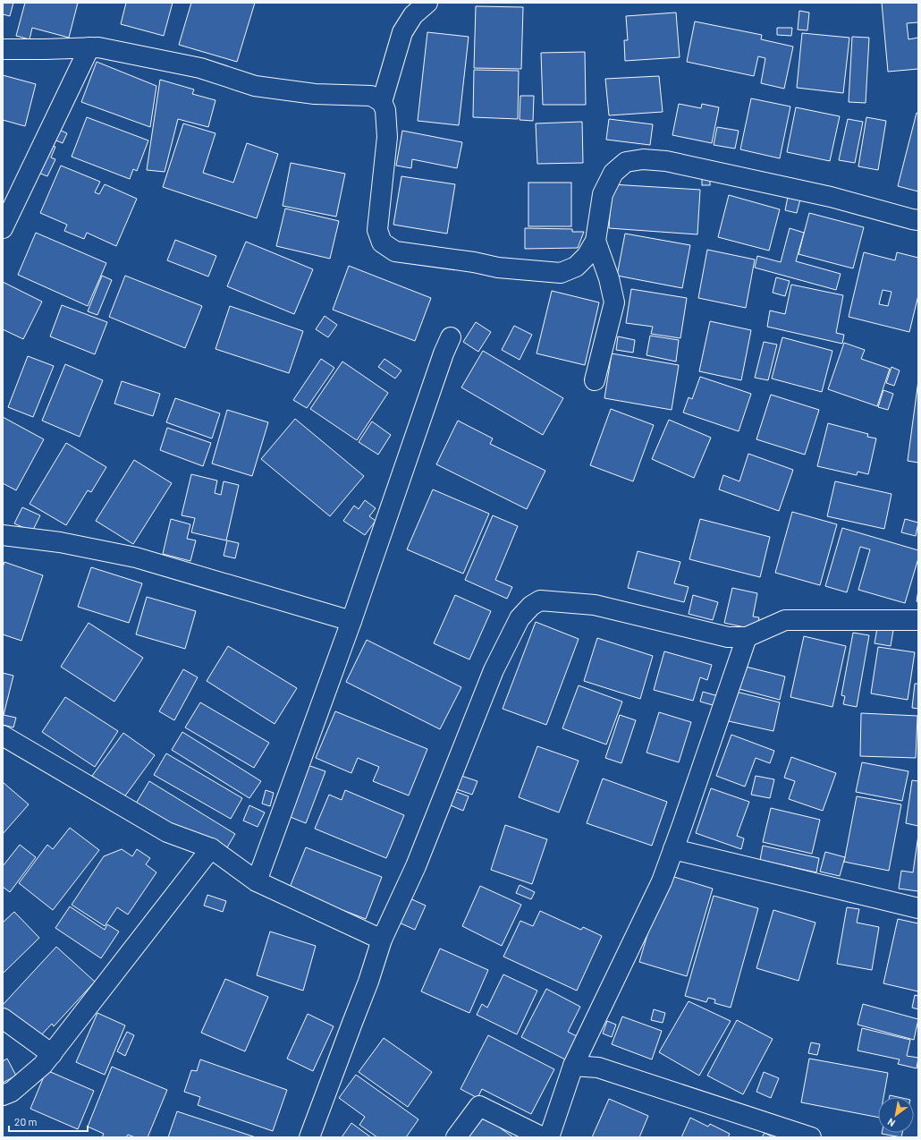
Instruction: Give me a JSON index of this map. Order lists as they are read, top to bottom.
{
  "scale_bar": "20 m",
  "north": "bottom left"
}
